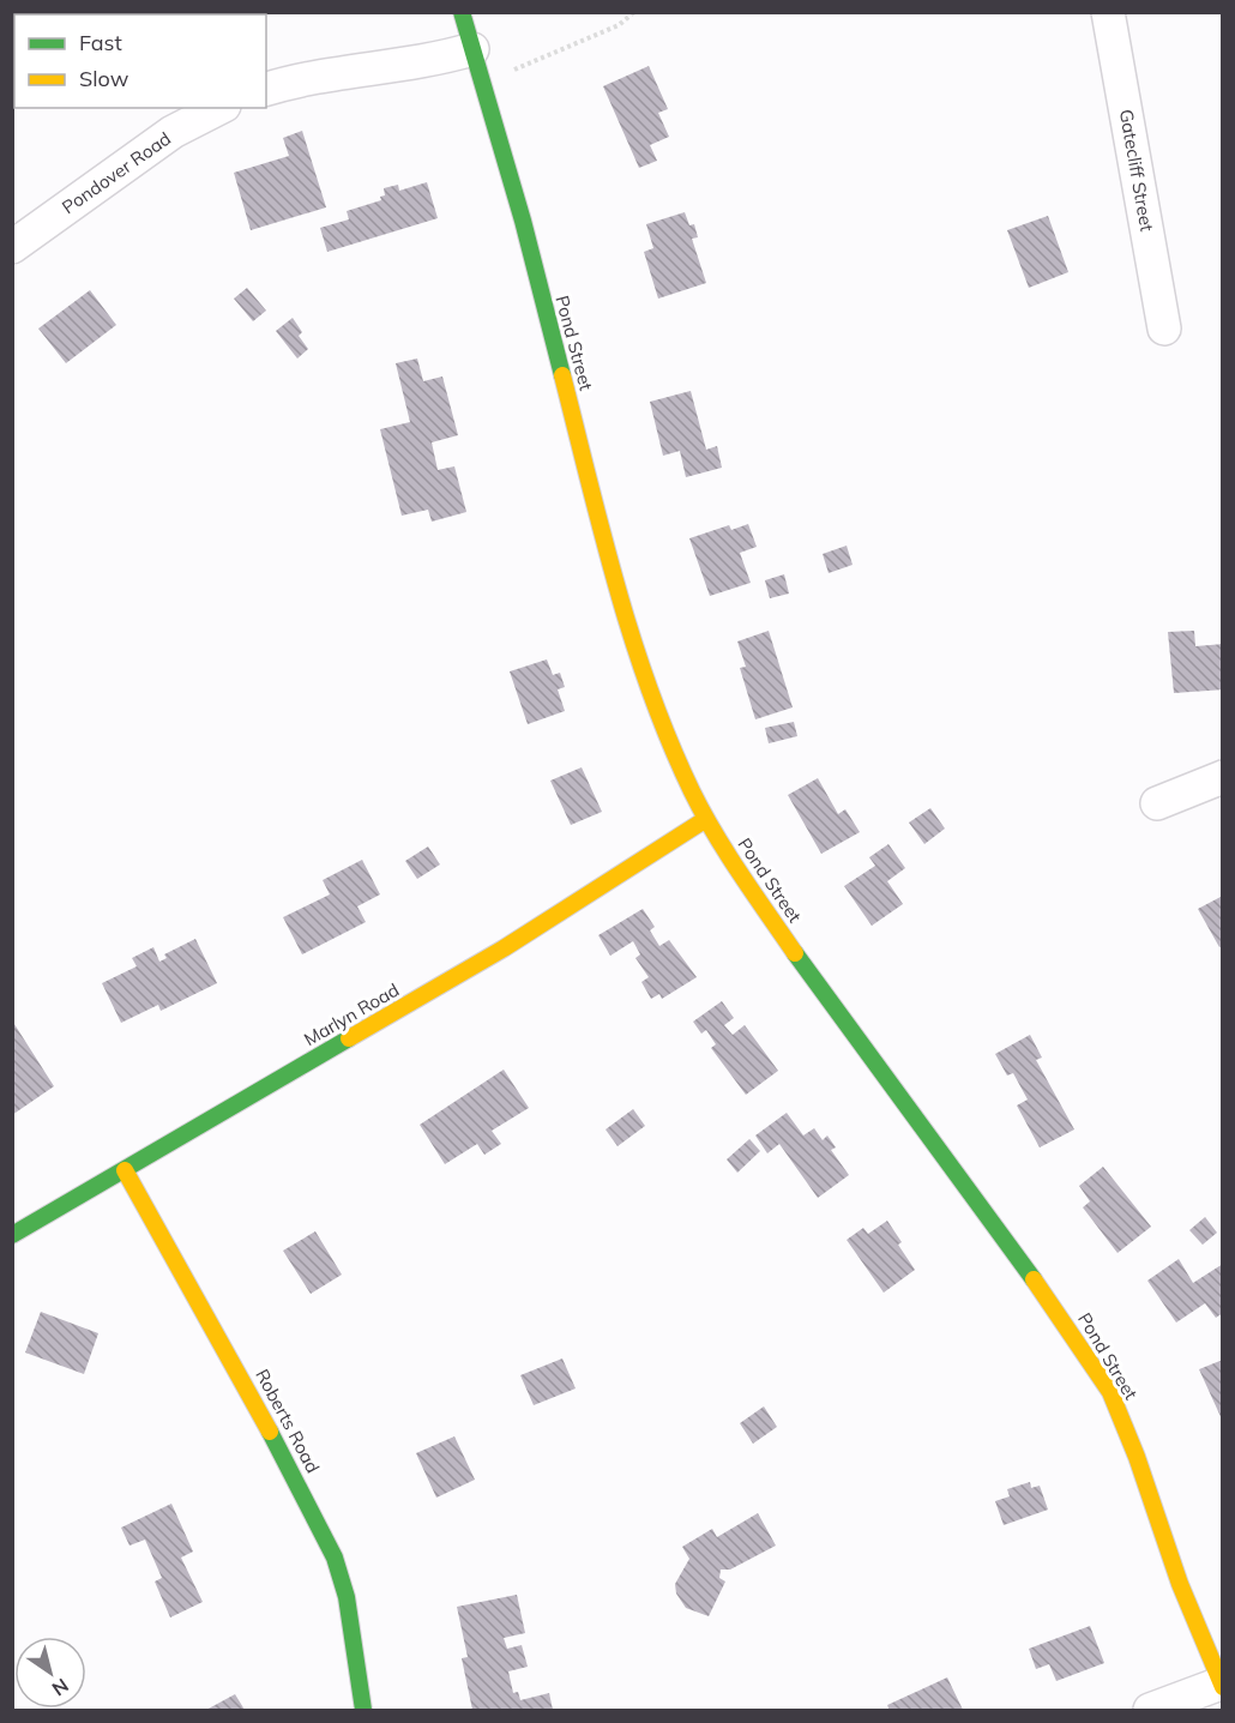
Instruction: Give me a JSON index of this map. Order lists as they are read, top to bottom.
{
  "streets": {
    "street": [
      "Gatecliff Street",
      "Pondover Road",
      "Pond Street",
      "Marlyn Road",
      "Roberts Road"
    ]
  },
  "crossings": [
    ["Pond Street", "Marlyn Road"],
    ["Marlyn Road", "Roberts Road"]
  ],
  "legend": ["Fast", "Slow"],
  "north": "bottom right"
}
